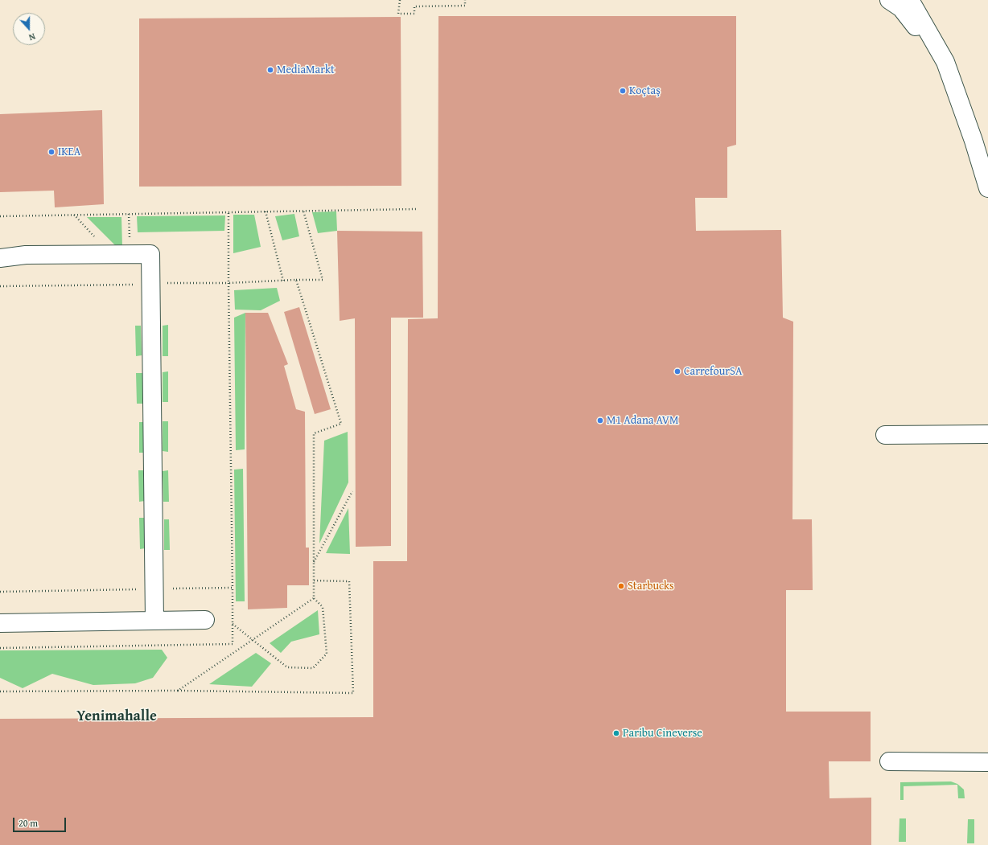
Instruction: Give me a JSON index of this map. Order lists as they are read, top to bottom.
{
  "districts": ["Yenimahalle"],
  "places": [
    "MediaMarkt",
    "Koçtaş",
    "IKEA",
    "CarrefourSA",
    "M1 Adana AVM",
    "Starbucks",
    "Paribu Cineverse"
  ],
  "scale_bar": "20 m",
  "north": "bottom"
}
